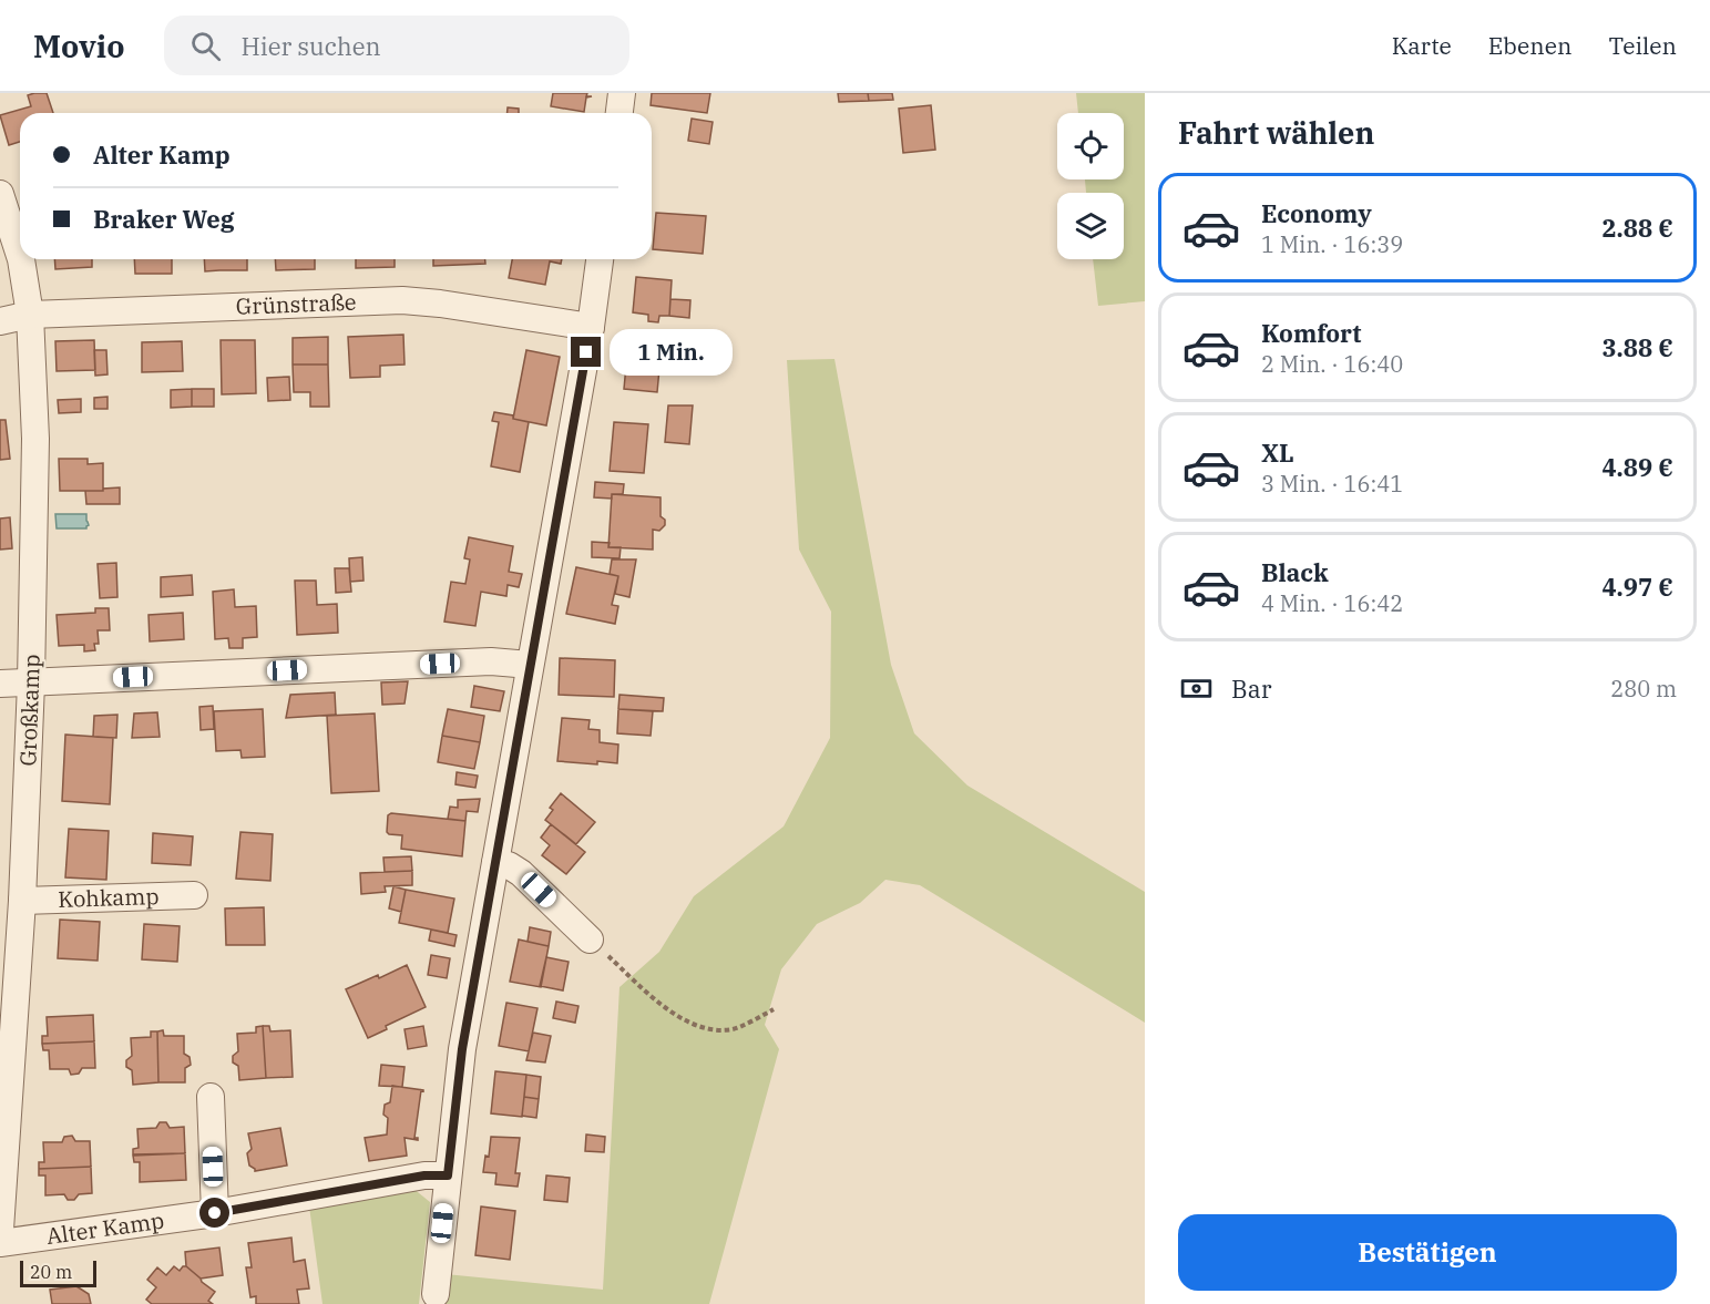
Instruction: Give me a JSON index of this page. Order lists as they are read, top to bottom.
{
  "streets": {
    "street": [
      "Grünstraße",
      "Großkamp",
      "Kohkamp",
      "Alter Kamp"
    ]
  },
  "crossings": [
    ["Grünstraße", "Großkamp"],
    ["Großkamp", "Kohkamp"]
  ],
  "scale_bar": "20 m",
  "page": {
    "header": "Movio",
    "search": "Hier suchen",
    "nav": ["Karte", "Ebenen", "Teilen"],
    "heading": "Fahrt wählen",
    "banner": ["Alter Kamp", "Braker Weg"],
    "list": [
      {
        "name": "Economy",
        "note": "1 Min. · 16:39",
        "value": "2.88 €"
      },
      {
        "name": "Komfort",
        "note": "2 Min. · 16:40",
        "value": "3.88 €"
      },
      {
        "name": "XL",
        "note": "3 Min. · 16:41",
        "value": "4.89 €"
      },
      {
        "name": "Black",
        "note": "4 Min. · 16:42",
        "value": "4.97 €"
      }
    ],
    "bubble": "1 Min.",
    "pay": ["Bar", "280 m"],
    "buttons": "Bestätigen",
    "scale": "20 m"
  }
}
